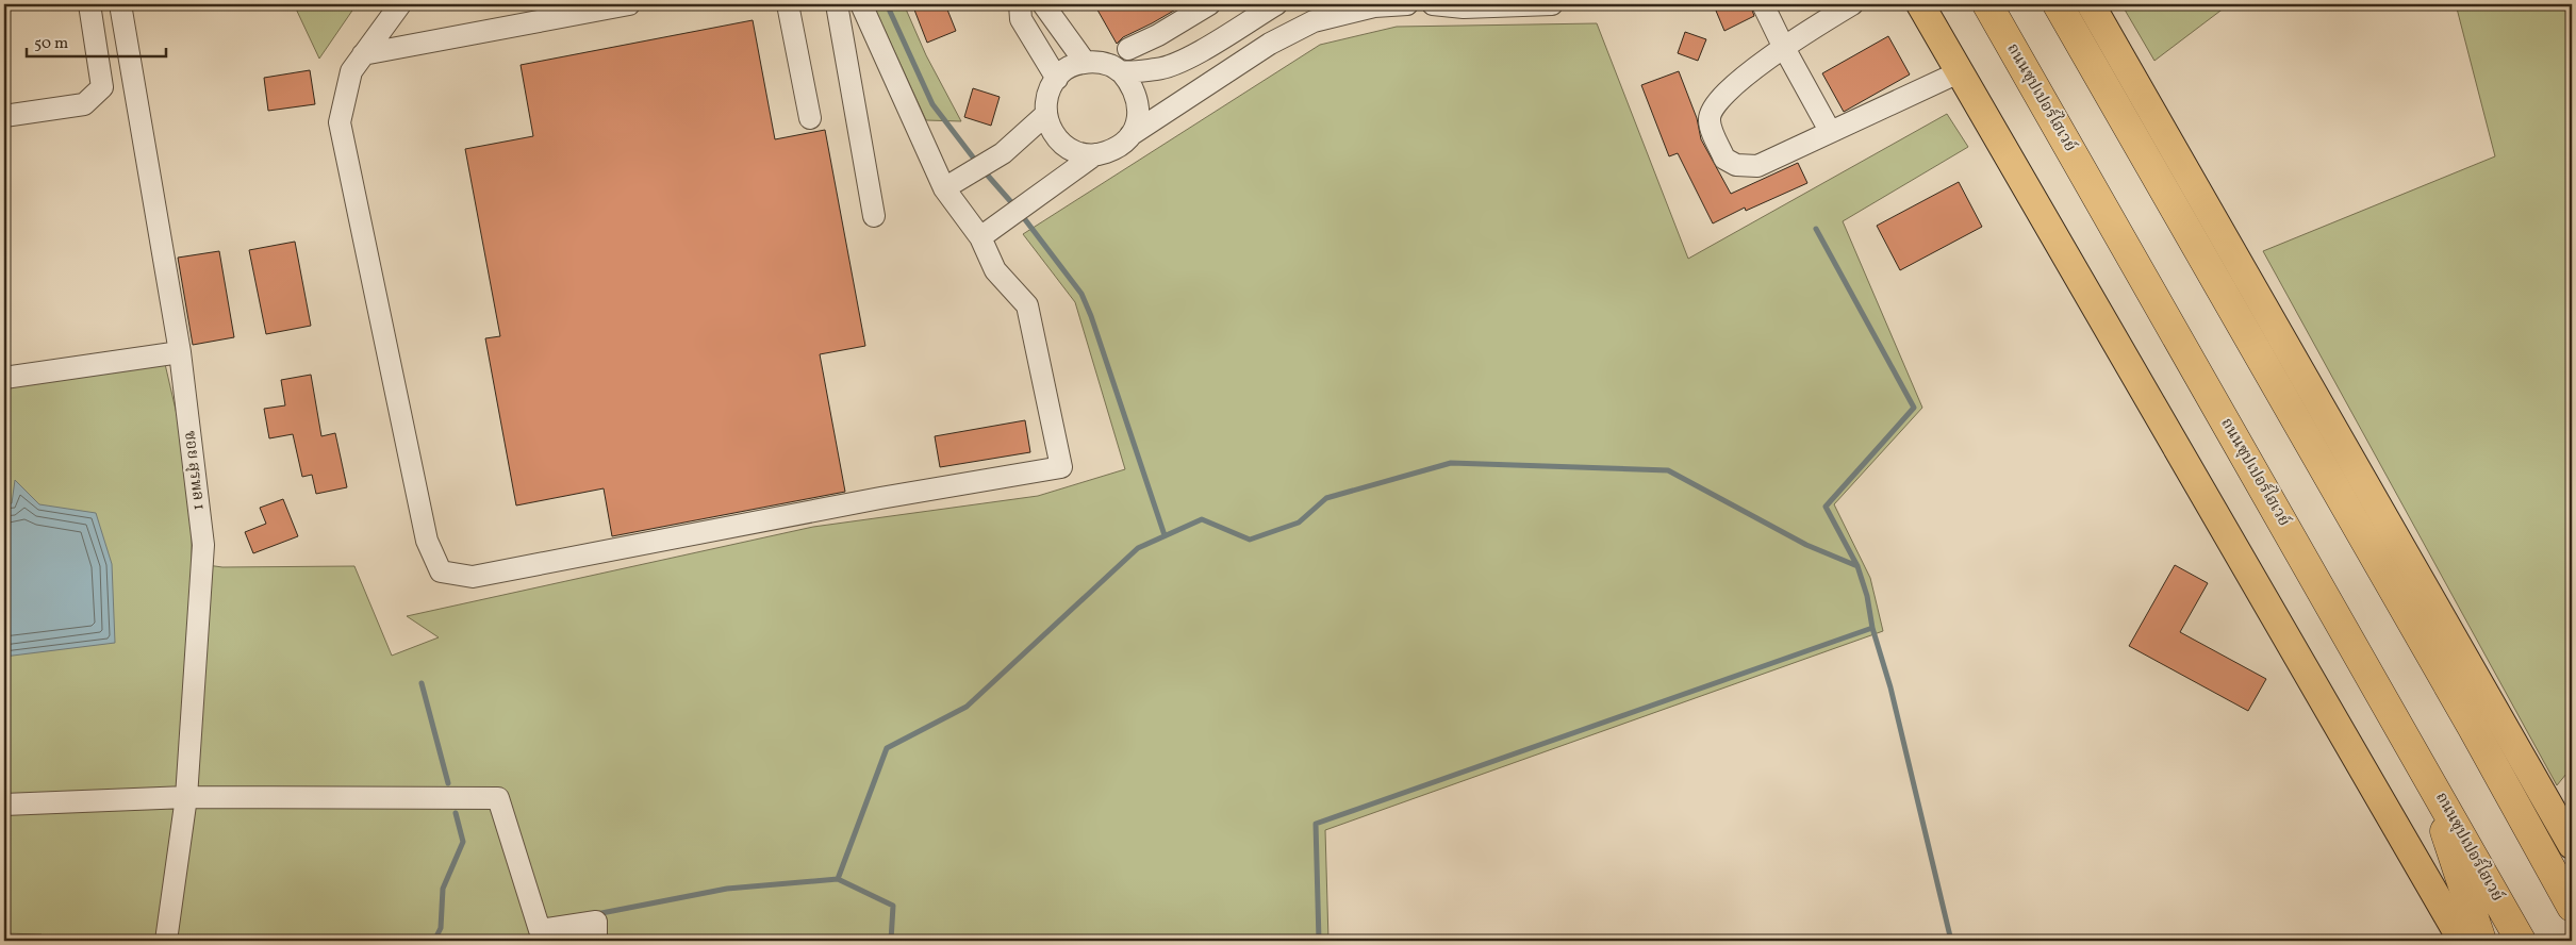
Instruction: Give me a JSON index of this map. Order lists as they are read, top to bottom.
{
  "streets": {
    "highway": ["ถนนซุปเปอร์ไฮเวย์"],
    "street": ["ซอย สุรพล 1"]
  },
  "scale_bar": "50 m"
}
